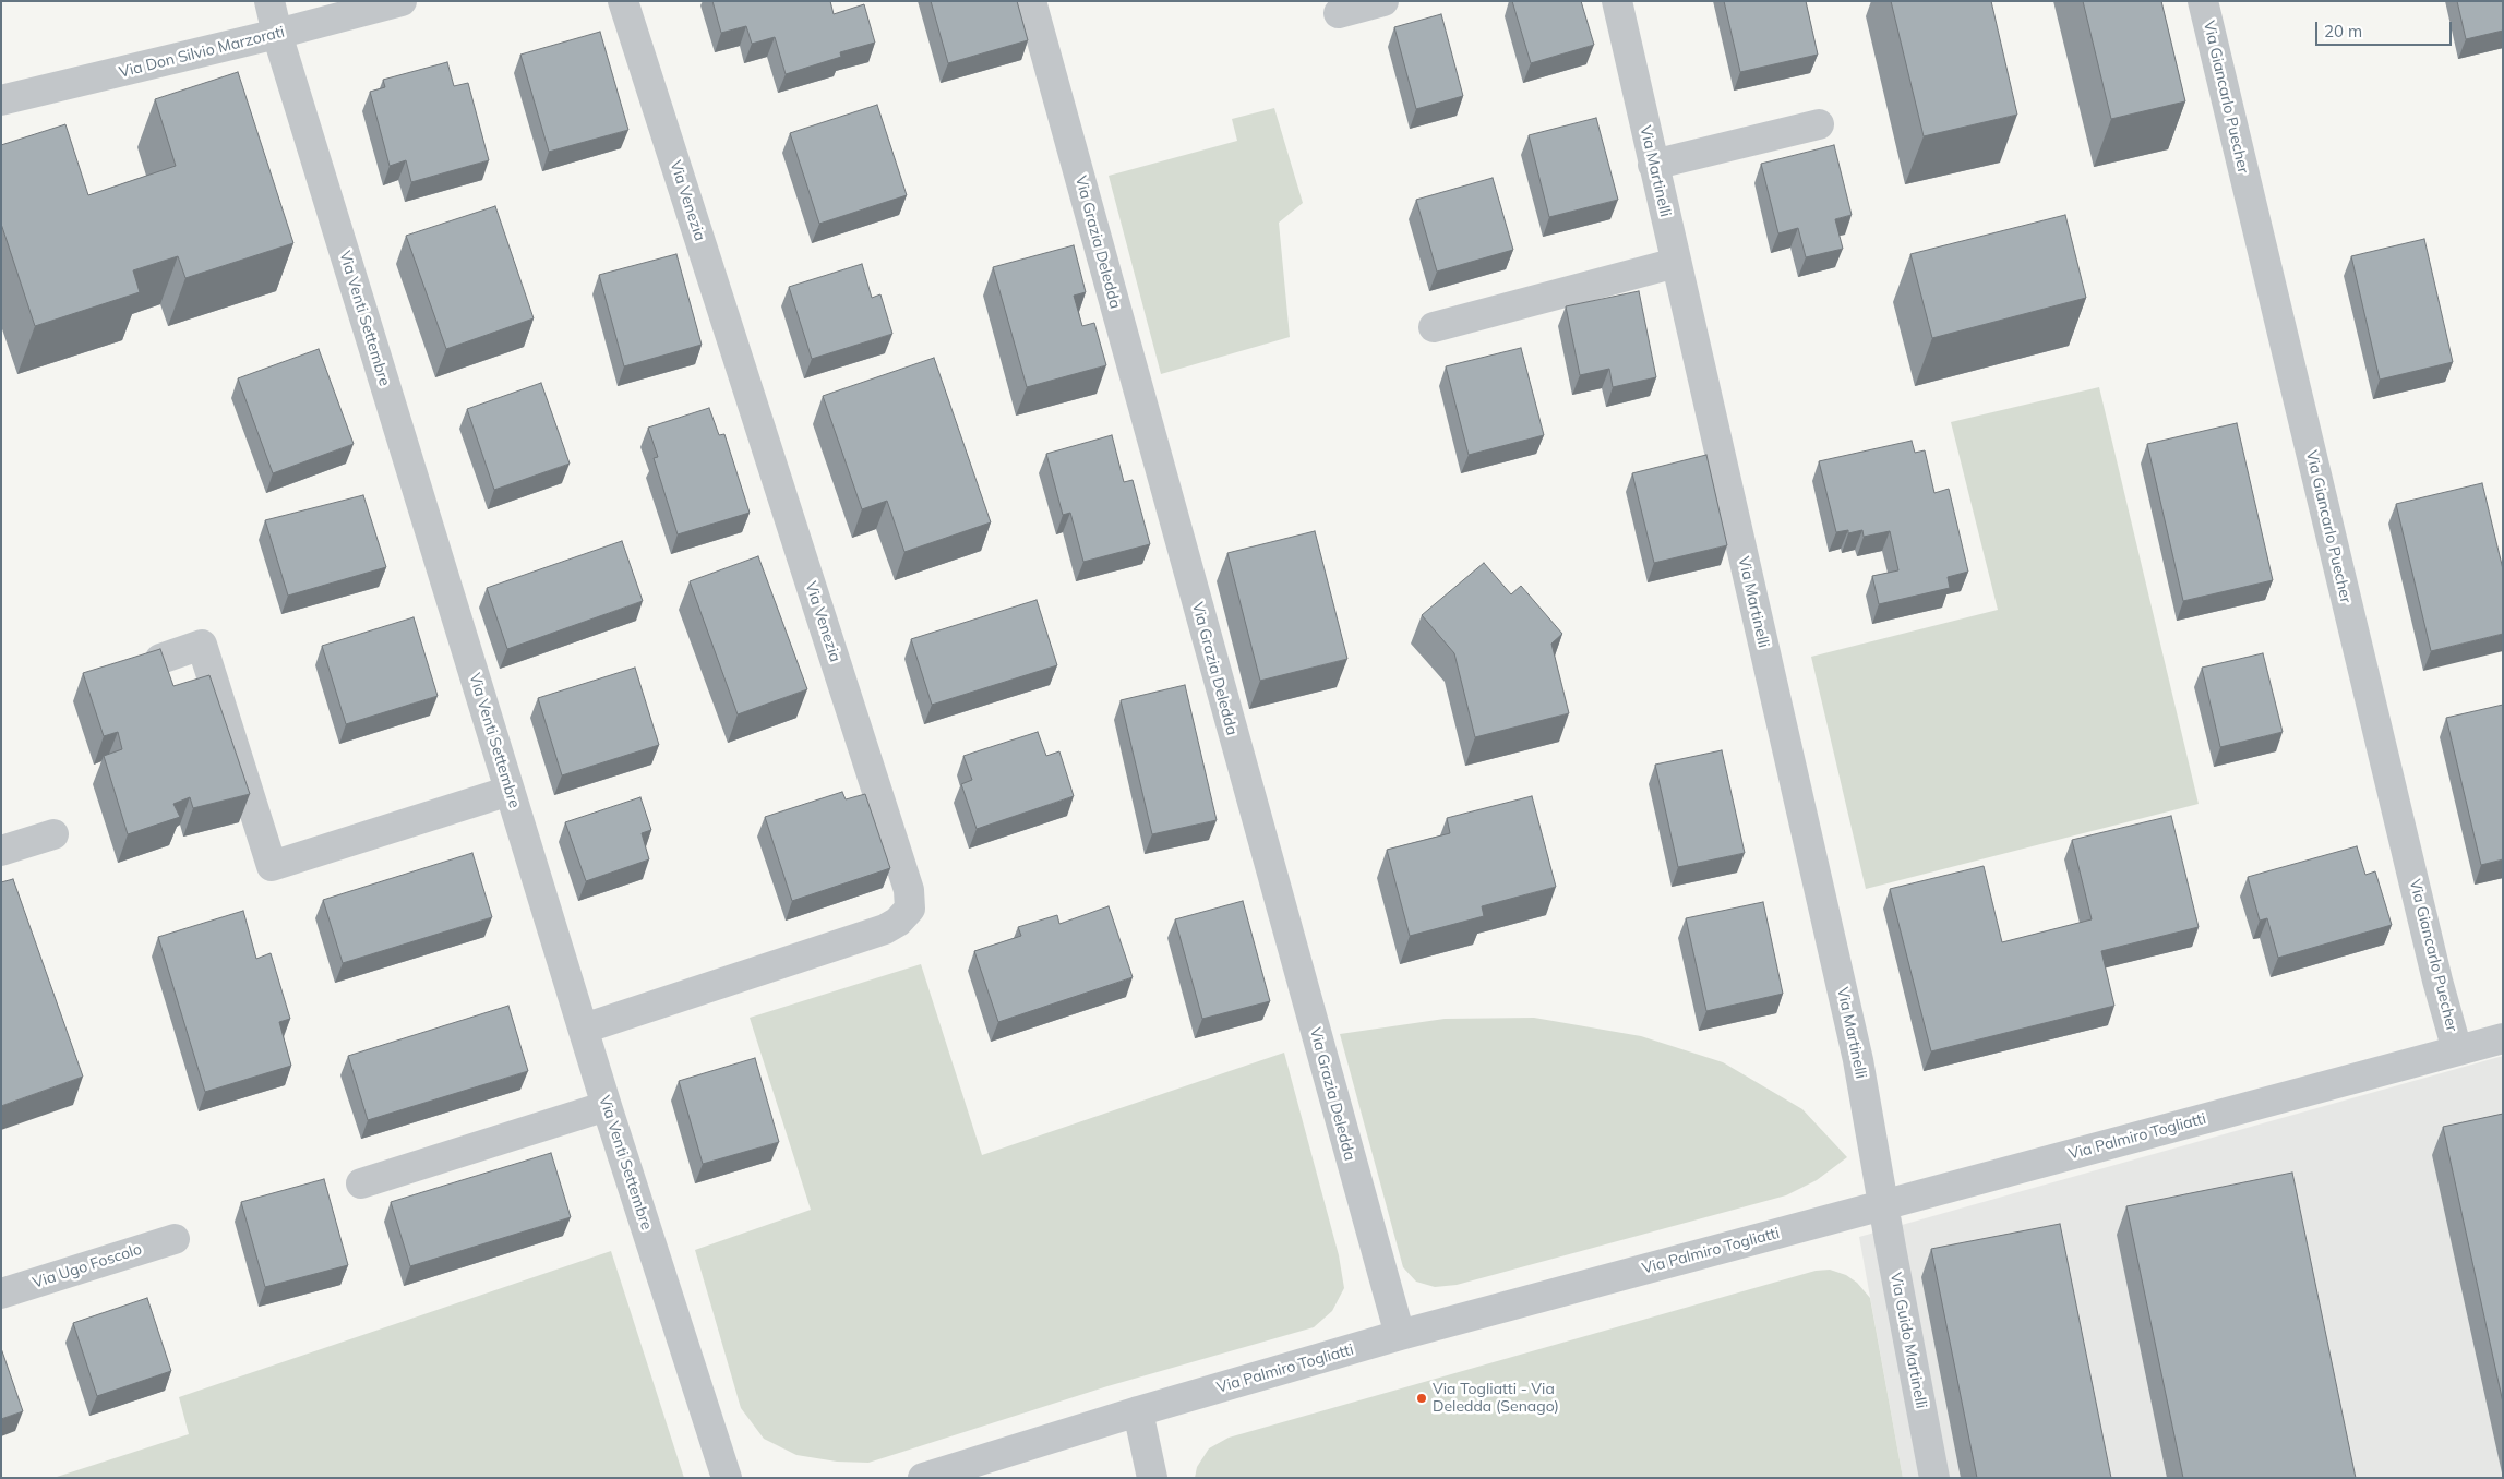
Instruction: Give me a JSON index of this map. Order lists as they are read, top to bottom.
{
  "streets": {
    "street": [
      "Via Don Silvio Marzorati",
      "Via Giancarlo Puecher",
      "Via Martinelli",
      "Via Venezia",
      "Via Grazia Deledda",
      "Via Venti Settembre",
      "Via Palmiro Togliatti",
      "Via Ugo Foscolo",
      "Via Guido Martinelli"
    ]
  },
  "crossings": [
    ["Via Don Silvio Marzorati", "Via Venti Settembre"],
    ["Via Giancarlo Puecher", "Via Palmiro Togliatti"],
    ["Via Martinelli", "Via Palmiro Togliatti"],
    ["Via Martinelli", "Via Guido Martinelli"],
    ["Via Venezia", "Via Venti Settembre"],
    ["Via Grazia Deledda", "Via Palmiro Togliatti"],
    ["Via Palmiro Togliatti", "Via Guido Martinelli"]
  ],
  "places": ["Via Togliatti - Via Deledda (Senago)"],
  "scale_bar": "20 m"
}
